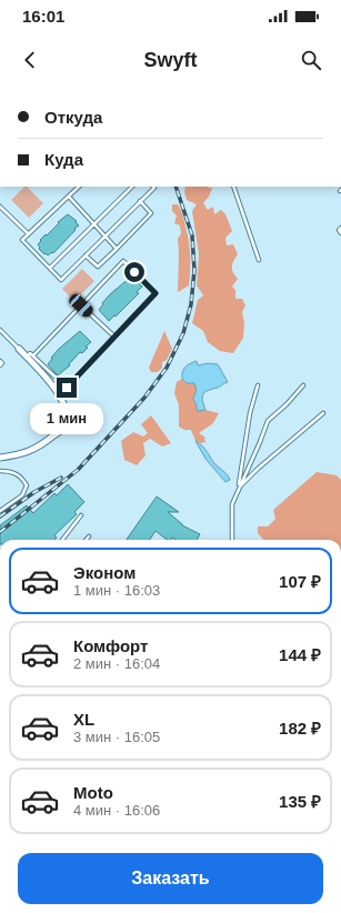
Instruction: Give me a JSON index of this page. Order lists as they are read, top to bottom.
{
  "page": {
    "status": "16:01",
    "header": "Swyft",
    "banner": ["Откуда", "Куда"],
    "bubble": "1 мин",
    "list": [
      {
        "name": "Эконом",
        "note": "1 мин · 16:03",
        "value": "107 ₽"
      },
      {
        "name": "Комфорт",
        "note": "2 мин · 16:04",
        "value": "144 ₽"
      },
      {
        "name": "XL",
        "note": "3 мин · 16:05",
        "value": "182 ₽"
      },
      {
        "name": "Moto",
        "note": "4 мин · 16:06",
        "value": "135 ₽"
      }
    ],
    "buttons": "Заказать"
  }
}
